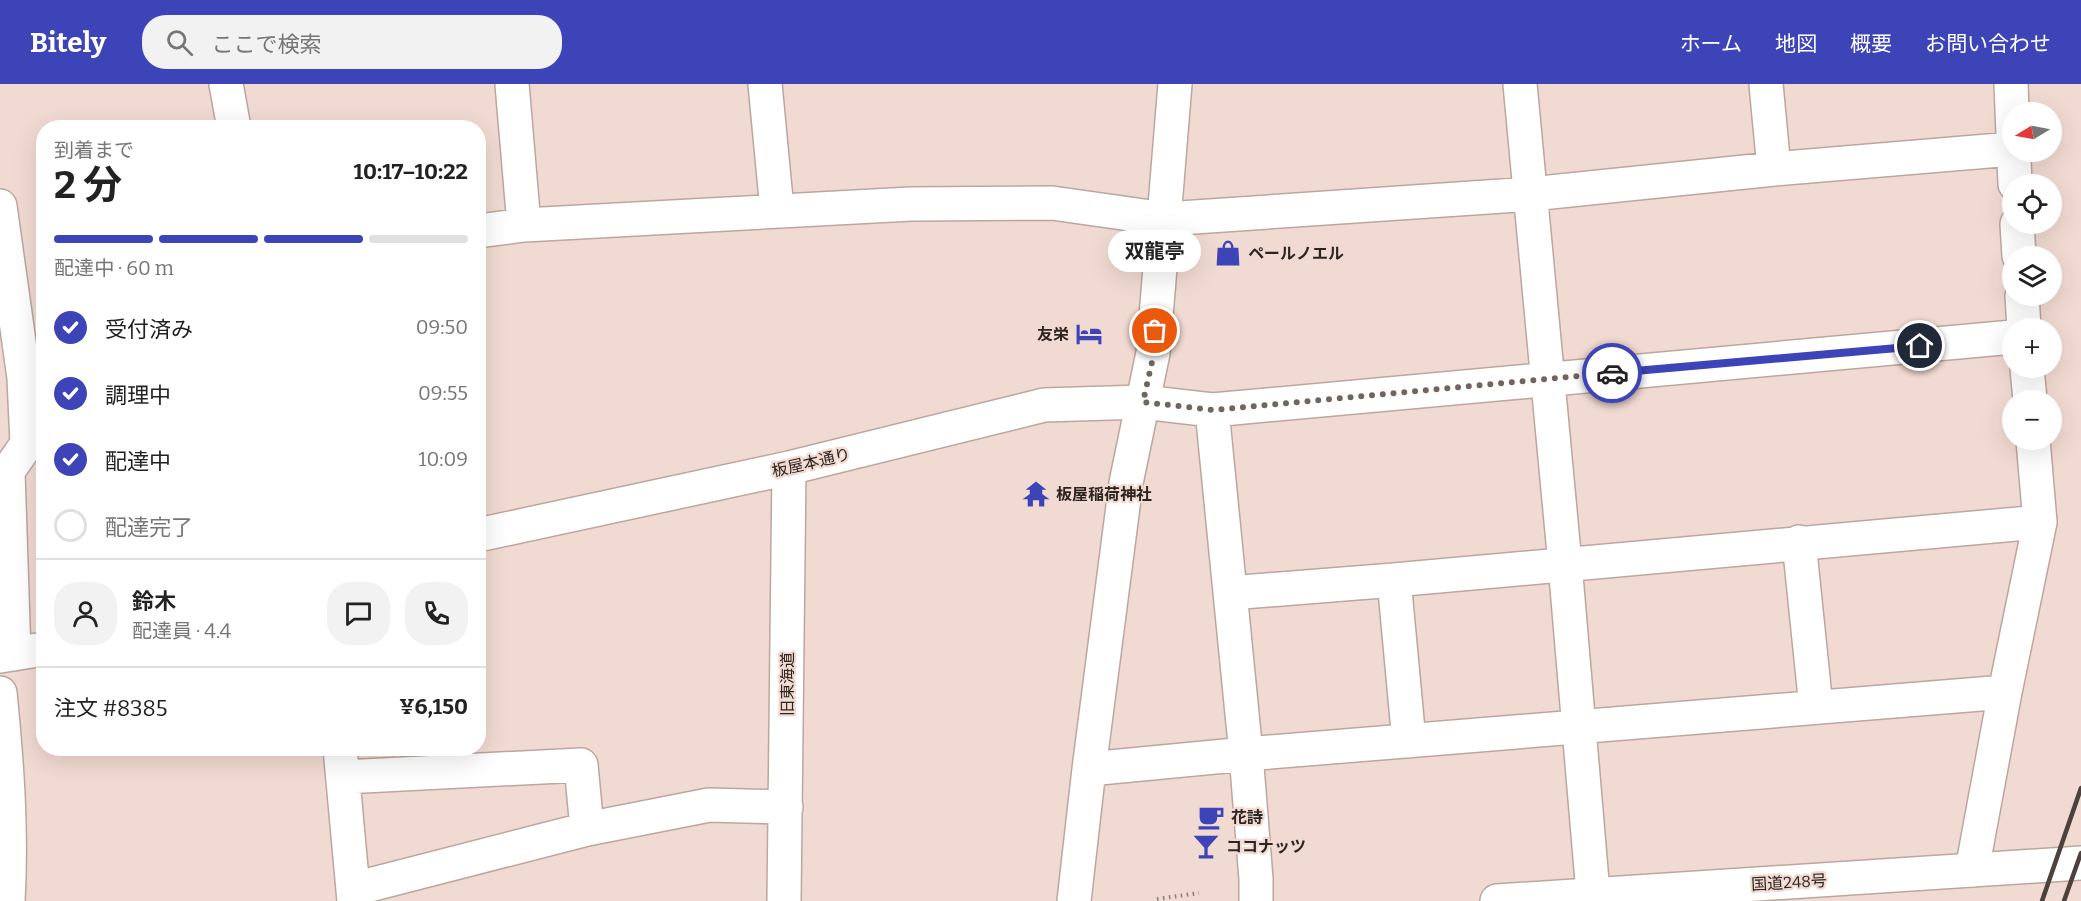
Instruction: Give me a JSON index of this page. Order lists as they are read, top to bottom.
{
  "streets": {
    "main road": ["板屋本通り", "旧東海道", "国道248号"]
  },
  "crossings": [
    ["板屋本通り", "旧東海道"]
  ],
  "places": {
    "shop": ["ペールノエル"],
    "other": ["双龍亭"],
    "hotel": ["友栄"],
    "temple": ["板屋稲荷神社"],
    "cafe": ["花詩"],
    "bar": ["ココナッツ"]
  },
  "north": "left",
  "page": {
    "header": "Bitely",
    "search": "ここで検索",
    "nav": [
      "ホーム",
      "地図",
      "概要",
      "お問い合わせ"
    ],
    "map_buttons": ["+", "−"],
    "heading": ["2 分", "到着まで", "10:17–10:22"],
    "panel": [
      "鈴木",
      "配達員 · 4.4",
      "注文 #8385",
      "¥6,150"
    ],
    "bar": "配達中 · 60 m",
    "bubble": "双龍亭",
    "list": [
      ["受付済み", "09:50"],
      ["調理中", "09:55"],
      ["配達中", "10:09"],
      "配達完了"
    ]
  }
}
